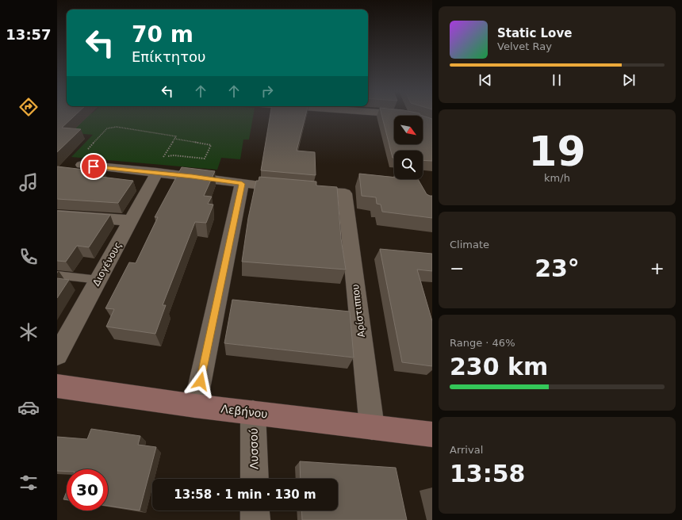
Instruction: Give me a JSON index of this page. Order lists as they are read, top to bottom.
{
  "streets": {
    "street": [
      "Διογένους",
      "Αρίστιππου",
      "Λεβήνου",
      "Λυσσού"
    ]
  },
  "crossings": [
    ["Αρίστιππου", "Λεβήνου"],
    ["Λεβήνου", "Λυσσού"]
  ],
  "north": "bottom right",
  "page": {
    "tabs": "13:57",
    "turn": ["70 m", "Επίκτητου"],
    "song": ["Static Love", "Velvet Ray"],
    "tile": [
      ["19", "km/h"],
      "Climate",
      ["Range · 46%", "230 km"],
      ["Arrival", "13:58"]
    ],
    "heat": ["−", "23°", "+"],
    "limit": "30",
    "trip": "13:58 · 1 min · 130 m"
  }
}
